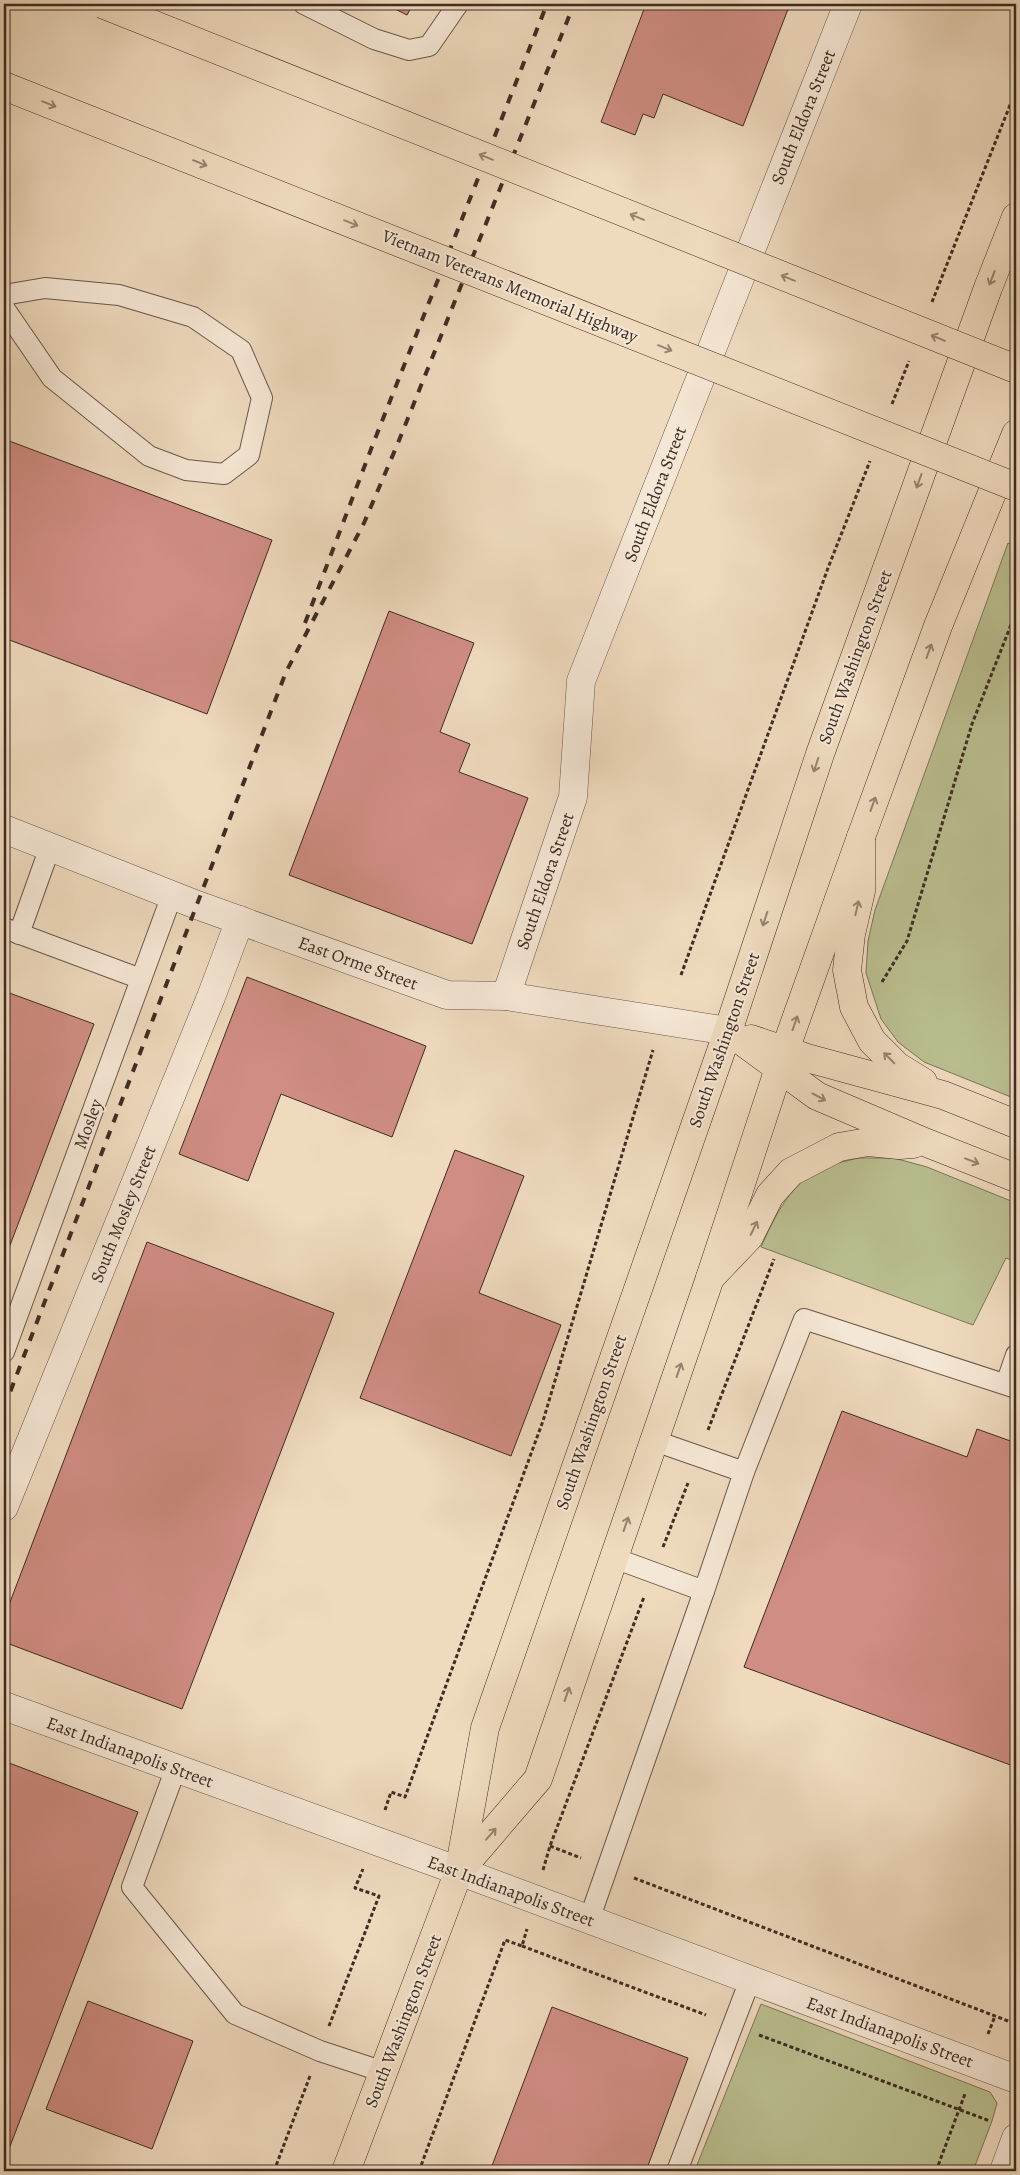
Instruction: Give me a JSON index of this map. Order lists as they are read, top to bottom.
{
  "streets": {
    "main road": ["Vietnam Veterans Memorial Highway", "South Washington Street"],
    "street": [
      "South Eldora Street",
      "East Orme Street",
      "South Mosley Street",
      "East Indianapolis Street"
    ],
    "lane": ["Mosley"]
  },
  "crossings": [
    ["South Eldora Street", "East Orme Street"],
    ["South Washington Street", "East Orme Street"],
    ["South Washington Street", "East Indianapolis Street"],
    ["East Orme Street", "Mosley"],
    ["East Orme Street", "South Mosley Street"]
  ]
}
